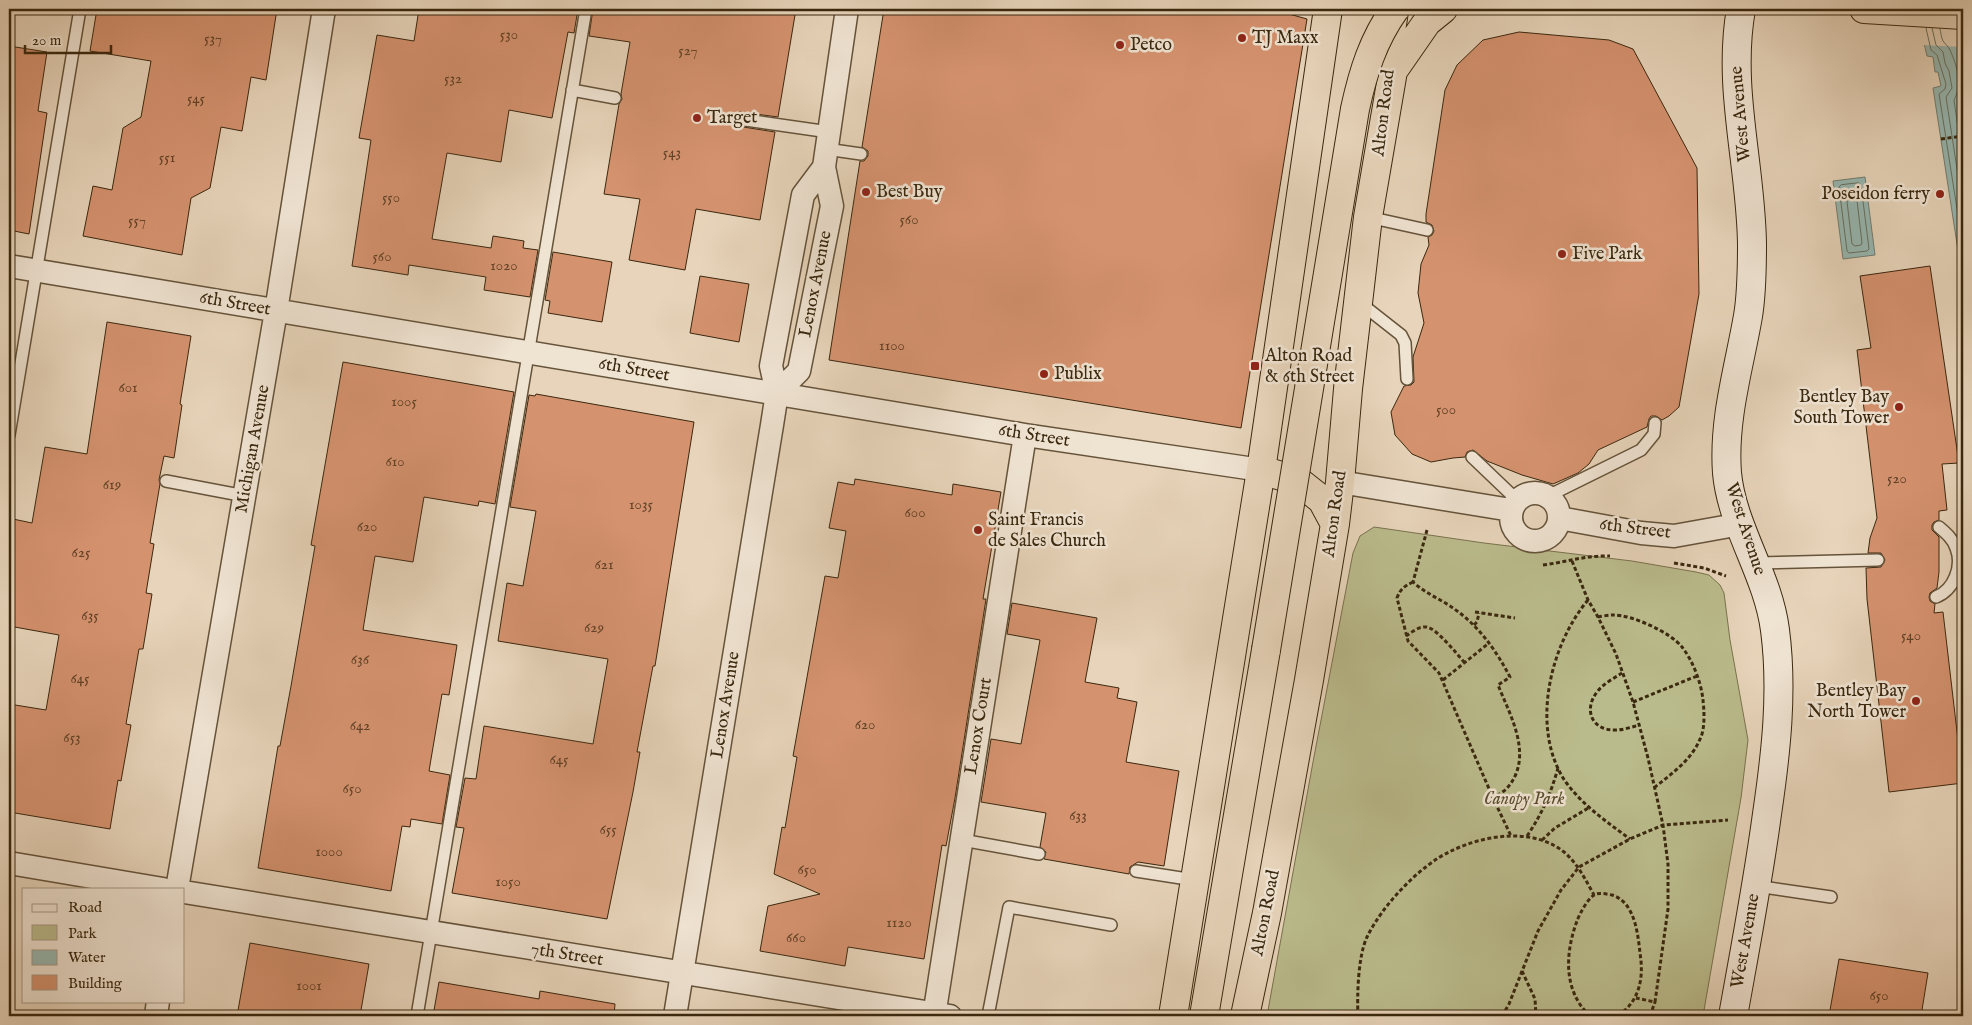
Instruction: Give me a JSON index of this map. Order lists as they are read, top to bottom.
{
  "streets": {
    "highway": ["Alton Road"],
    "street": [
      "West Avenue",
      "Lenox Avenue",
      "6th Street",
      "Michigan Avenue",
      "Lenox Court",
      "7th Street"
    ]
  },
  "crossings": [
    ["West Avenue", "6th Street"],
    ["Lenox Avenue", "6th Street"],
    ["Lenox Avenue", "7th Street"],
    ["6th Street", "Michigan Avenue"],
    ["6th Street", "Lenox Court"],
    ["Lenox Court", "7th Street"]
  ],
  "parks": ["Canopy Park"],
  "places": {
    "other": [
      "TJ Maxx",
      "Petco",
      "Target",
      "Best Buy",
      "Poseidon ferry",
      "Five Park",
      "Publix",
      "Bentley Bay South Tower",
      "Saint Francis de Sales Church",
      "Bentley Bay North Tower"
    ],
    "transit": ["Alton Road & 6th Street"]
  },
  "house_numbers": [
    "530",
    "537",
    "527",
    "532",
    "545",
    "543",
    "551",
    "550",
    "560",
    "557",
    "560",
    "1020",
    "1100",
    "601",
    "1005",
    "500",
    "610",
    "520",
    "619",
    "1035",
    "600",
    "620",
    "625",
    "621",
    "635",
    "629",
    "540",
    "636",
    "645",
    "620",
    "642",
    "653",
    "645",
    "650",
    "633",
    "655",
    "1000",
    "650",
    "1050",
    "1120",
    "660",
    "1001",
    "650"
  ],
  "legend": [
    "Road",
    "Park",
    "Water",
    "Building"
  ],
  "scale_bar": "20 m"
}
